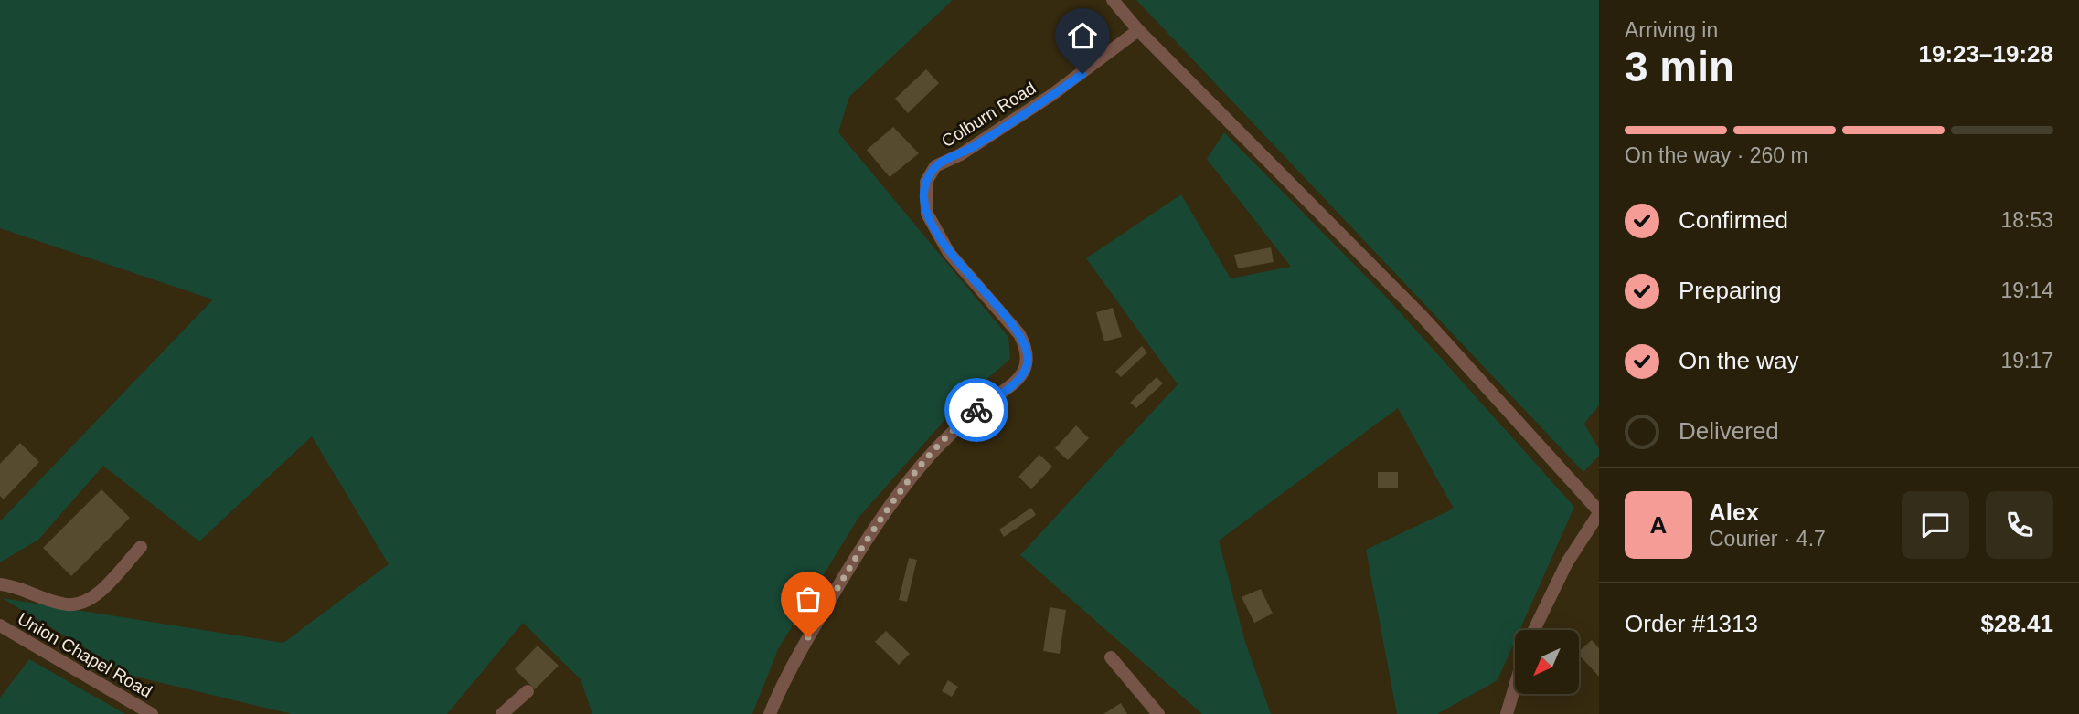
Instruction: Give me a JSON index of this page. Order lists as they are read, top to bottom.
{
  "streets": {
    "street": ["Colburn Road", "Union Chapel Road"]
  },
  "north": "bottom left",
  "page": {
    "heading": ["3 min", "Arriving in", "19:23–19:28"],
    "panel": [
      "Alex",
      "Courier · 4.7",
      "Order #1313",
      "$28.41"
    ],
    "bar": "On the way · 260 m",
    "list": [
      ["Confirmed", "18:53"],
      ["Preparing", "19:14"],
      ["On the way", "19:17"],
      "Delivered"
    ],
    "round": "A"
  }
}
